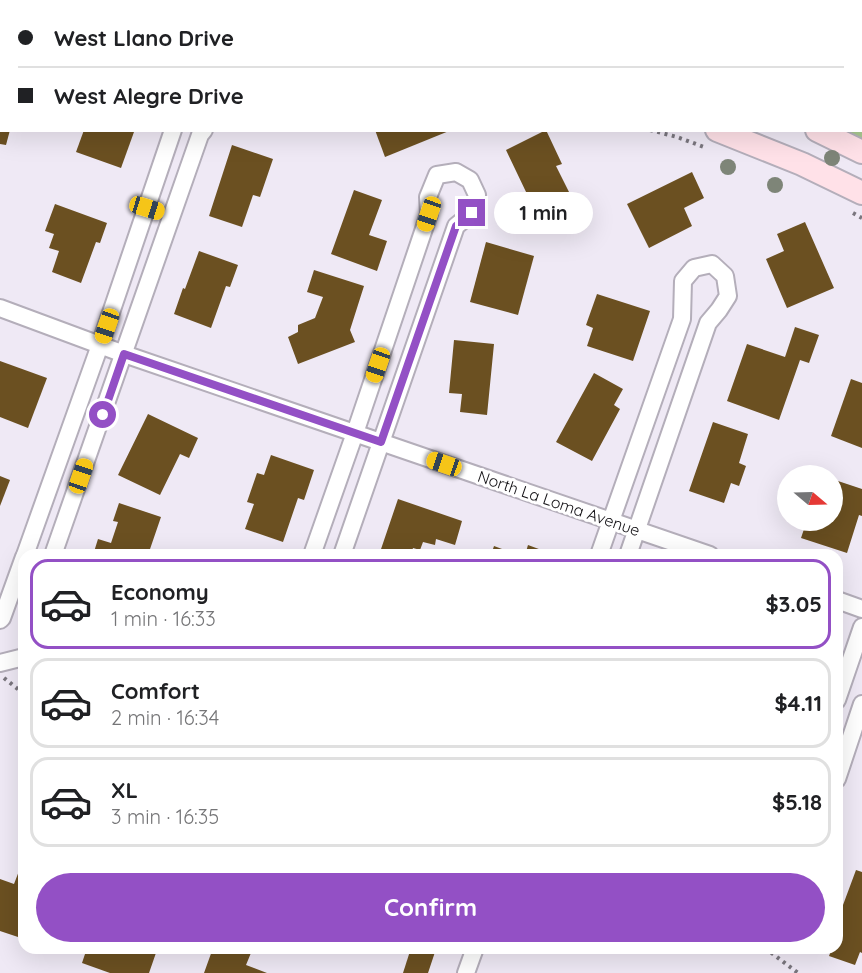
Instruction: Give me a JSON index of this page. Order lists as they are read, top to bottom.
{
  "streets": {
    "street": ["North La Loma Avenue"]
  },
  "north": "right",
  "page": {
    "banner": ["West Llano Drive", "West Alegre Drive"],
    "bubble": "1 min",
    "list": [
      {
        "name": "Economy",
        "note": "1 min · 16:33",
        "value": "$3.05"
      },
      {
        "name": "Comfort",
        "note": "2 min · 16:34",
        "value": "$4.11"
      },
      {
        "name": "XL",
        "note": "3 min · 16:35",
        "value": "$5.18"
      }
    ],
    "buttons": "Confirm"
  }
}
